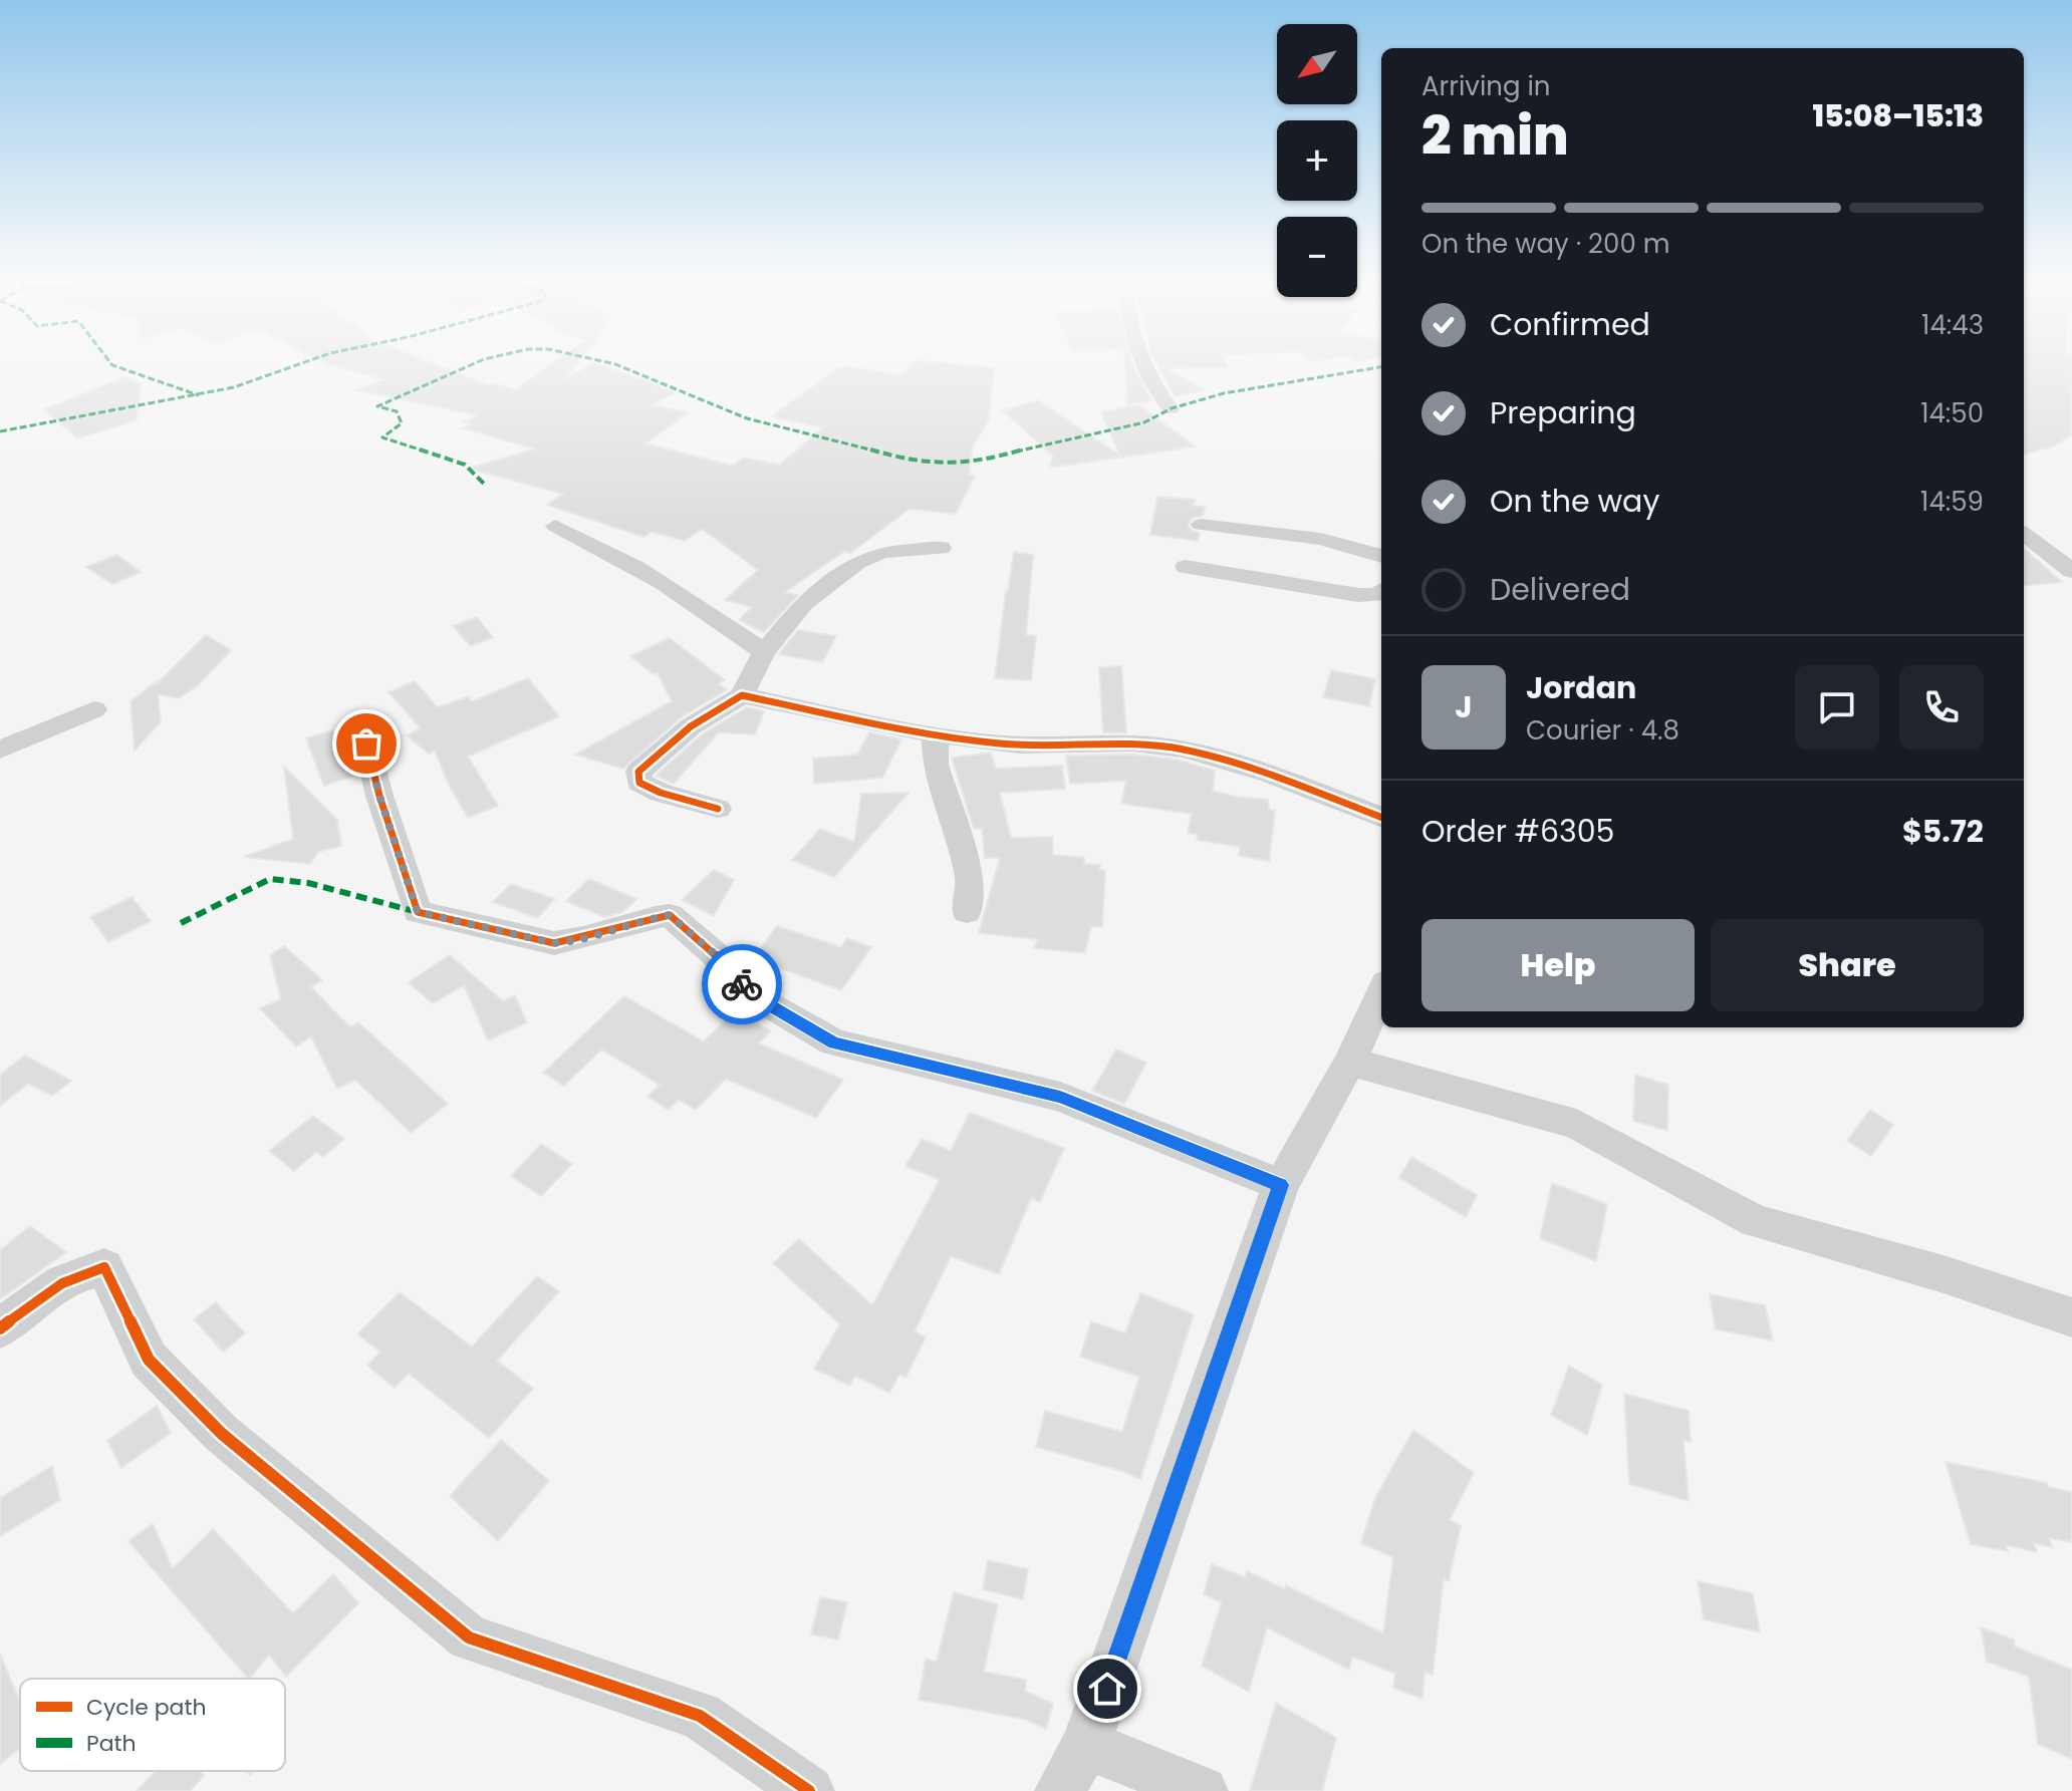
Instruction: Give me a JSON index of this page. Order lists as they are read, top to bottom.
{
  "legend": ["Cycle path", "Path"],
  "north": "bottom left",
  "page": {
    "map_buttons": ["+", "−"],
    "heading": ["2 min", "Arriving in", "15:08–15:13"],
    "panel": [
      "Jordan",
      "Courier · 4.8",
      "Order #6305",
      "$5.72"
    ],
    "bar": "On the way · 200 m",
    "list": [
      ["Confirmed", "14:43"],
      ["Preparing", "14:50"],
      ["On the way", "14:59"],
      "Delivered"
    ],
    "round": "J",
    "buttons": ["Help", "Share"]
  }
}
